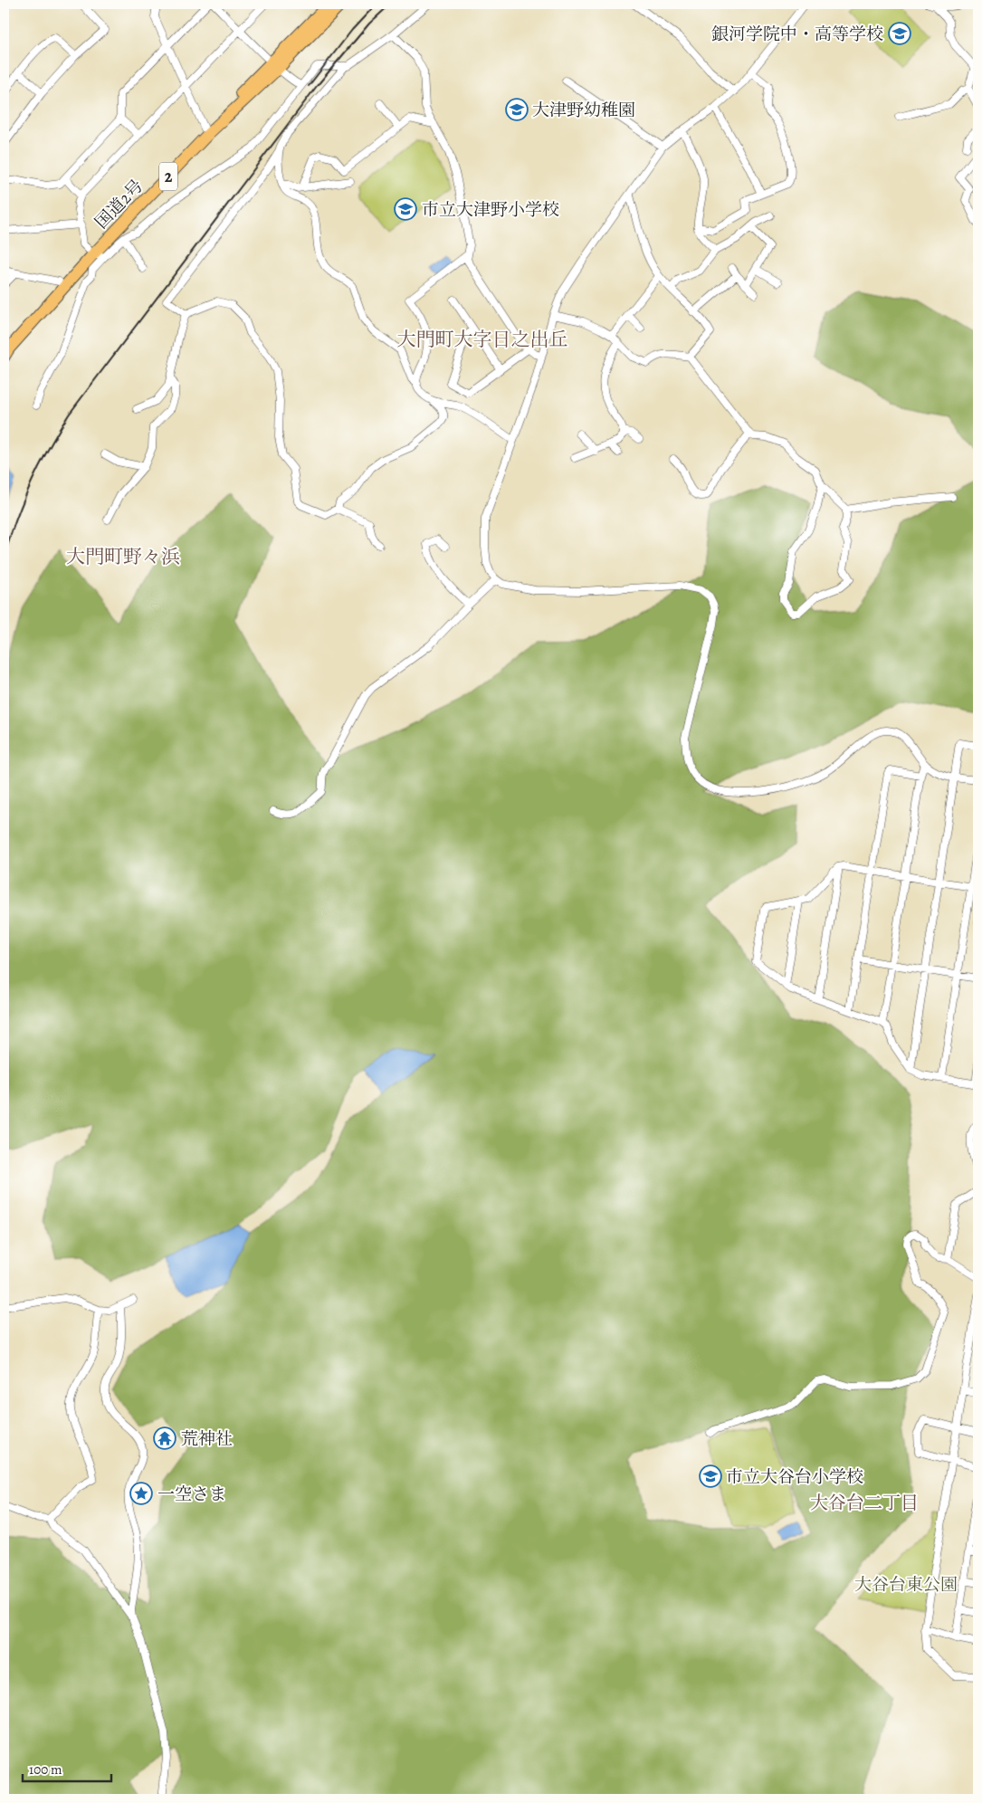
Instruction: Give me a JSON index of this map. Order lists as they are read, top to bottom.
{
  "streets": {
    "highway": ["2", "国道2号"]
  },
  "districts": ["大門町大字日之出丘", "大門町野々浜", "大谷台二丁目"],
  "parks": ["大谷台東公園"],
  "places": {
    "school or university": [
      "銀河学院中・高等学校",
      "大津野幼稚園",
      "市立大津野小学校",
      "市立大谷台小学校"
    ],
    "temple": ["荒神社"],
    "place": ["一空さま"]
  },
  "scale_bar": "100 m"
}
